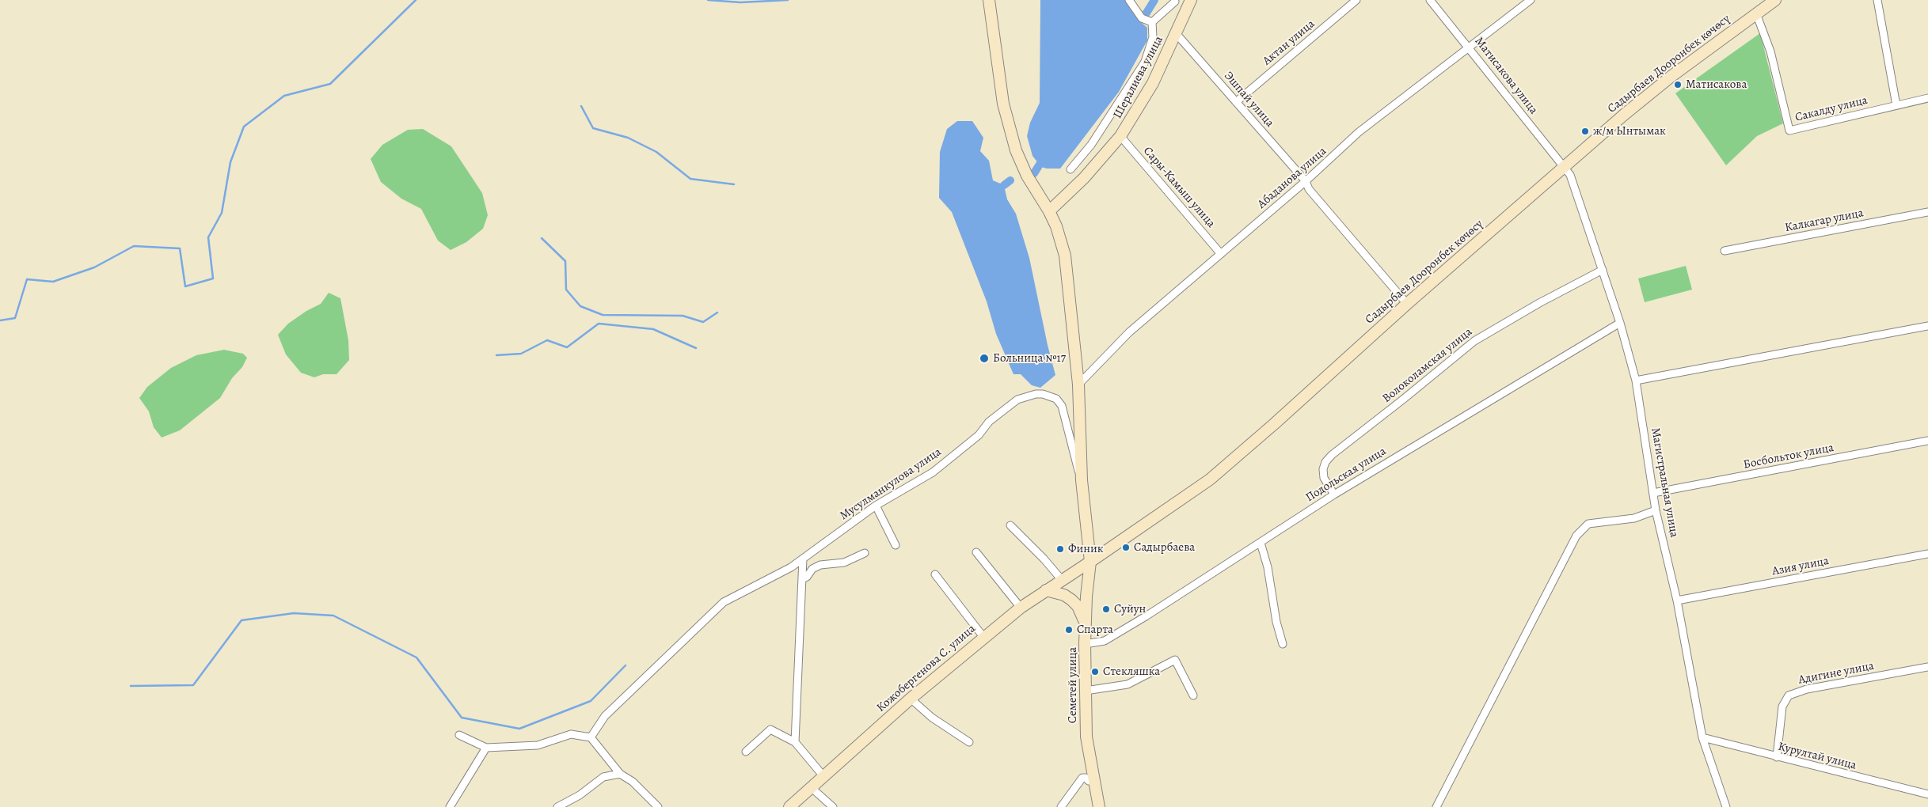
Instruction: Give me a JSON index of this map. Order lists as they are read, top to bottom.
{
  "streets": {
    "main road": [
      "Садырбаев Дооронбек көчөсү",
      "Шералиева улица",
      "Кожобергенова С. улица",
      "Семетей улица"
    ],
    "street": [
      "Актан улица",
      "Матисакова улица",
      "Эшпай улица",
      "Сакалду улица",
      "Абаданова улица",
      "Сары-Камыш улица",
      "Калкагар улица",
      "Волоколамская улица",
      "Босбольток улица",
      "Подольская улица",
      "Магистральная улица",
      "Мусулманкулова улица",
      "Азия улица",
      "Адигине улица",
      "Курултай улица"
    ]
  },
  "crossings": [
    ["Актан улица", "Эшпай улица"],
    ["Садырбаев Дооронбек көчөсү", "Матисакова улица"],
    ["Садырбаев Дооронбек көчөсү", "Эшпай улица"],
    ["Садырбаев Дооронбек көчөсү", "Сакалду улица"],
    ["Садырбаев Дооронбек көчөсү", "Магистральная улица"],
    ["Садырбаев Дооронбек көчөсү", "Кожобергенова С. улица"],
    ["Садырбаев Дооронбек көчөсү", "Семетей улица"],
    ["Матисакова улица", "Абаданова улица"],
    ["Матисакова улица", "Магистральная улица"],
    ["Шералиева улица", "Эшпай улица"],
    ["Шералиева улица", "Сары-Камыш улица"],
    ["Шералиева улица", "Семетей улица"],
    ["Эшпай улица", "Абаданова улица"],
    ["Абаданова улица", "Сары-Камыш улица"],
    ["Абаданова улица", "Семетей улица"],
    ["Волоколамская улица", "Подольская улица"],
    ["Волоколамская улица", "Магистральная улица"],
    ["Босбольток улица", "Магистральная улица"],
    ["Подольская улица", "Магистральная улица"],
    ["Подольская улица", "Семетей улица"],
    ["Магистральная улица", "Азия улица"],
    ["Магистральная улица", "Курултай улица"],
    ["Мусулманкулова улица", "Семетей улица"],
    ["Кожобергенова С. улица", "Семетей улица"],
    ["Адигине улица", "Курултай улица"]
  ],
  "places": [
    "Матисакова",
    "ж/м Ынтымак",
    "Больница №17",
    "Садырбаева",
    "Финик",
    "Суйун",
    "Спарта",
    "Стекляшка"
  ]
}
